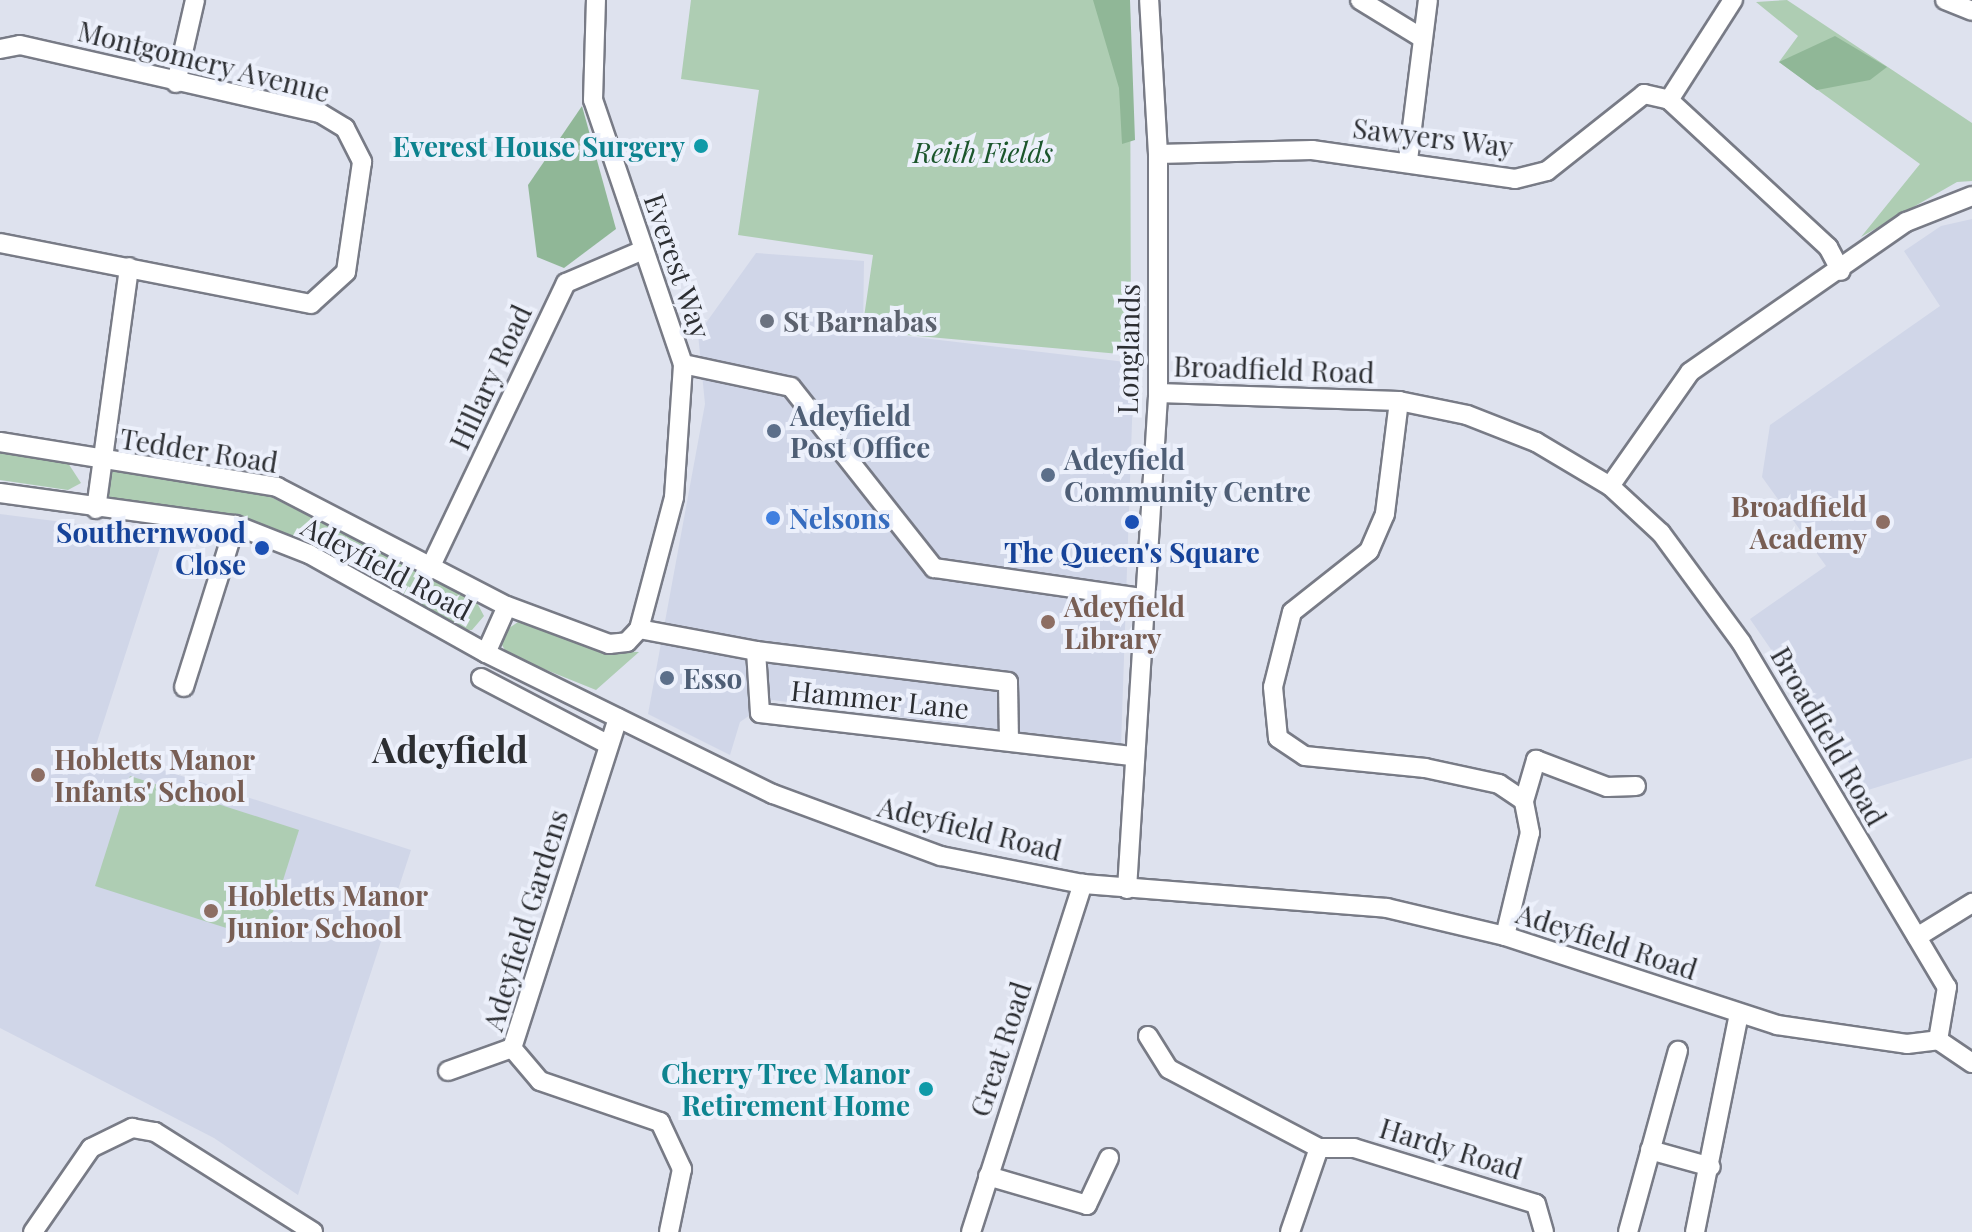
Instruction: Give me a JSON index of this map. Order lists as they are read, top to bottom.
{
  "streets": {
    "street": [
      "Montgomery Avenue",
      "Sawyers Way",
      "Everest Way",
      "Longlands",
      "Broadfield Road",
      "Hillary Road",
      "Tedder Road",
      "Adeyfield Road",
      "Hammer Lane",
      "Adeyfield Gardens",
      "Great Road",
      "Hardy Road"
    ]
  },
  "crossings": [
    ["Sawyers Way", "Longlands"],
    ["Everest Way", "Hillary Road"],
    ["Everest Way", "Tedder Road"],
    ["Everest Way", "Hammer Lane"],
    ["Longlands", "Broadfield Road"],
    ["Longlands", "Adeyfield Road"],
    ["Longlands", "Hammer Lane"],
    ["Broadfield Road", "Adeyfield Road"],
    ["Hillary Road", "Tedder Road"],
    ["Tedder Road", "Hammer Lane"],
    ["Adeyfield Road", "Adeyfield Gardens"],
    ["Adeyfield Road", "Great Road"]
  ],
  "districts": ["Adeyfield"],
  "parks": ["Reith Fields"],
  "places": [
    "Everest House Surgery",
    "St Barnabas",
    "Adeyfield Post Office",
    "Adeyfield Community Centre",
    "Nelsons",
    "The Queen's Square",
    "Broadfield Academy",
    "Southernwood Close",
    "Adeyfield Library",
    "Esso",
    "Hobletts Manor Infants' School",
    "Hobletts Manor Junior School",
    "Cherry Tree Manor Retirement Home"
  ]
}
